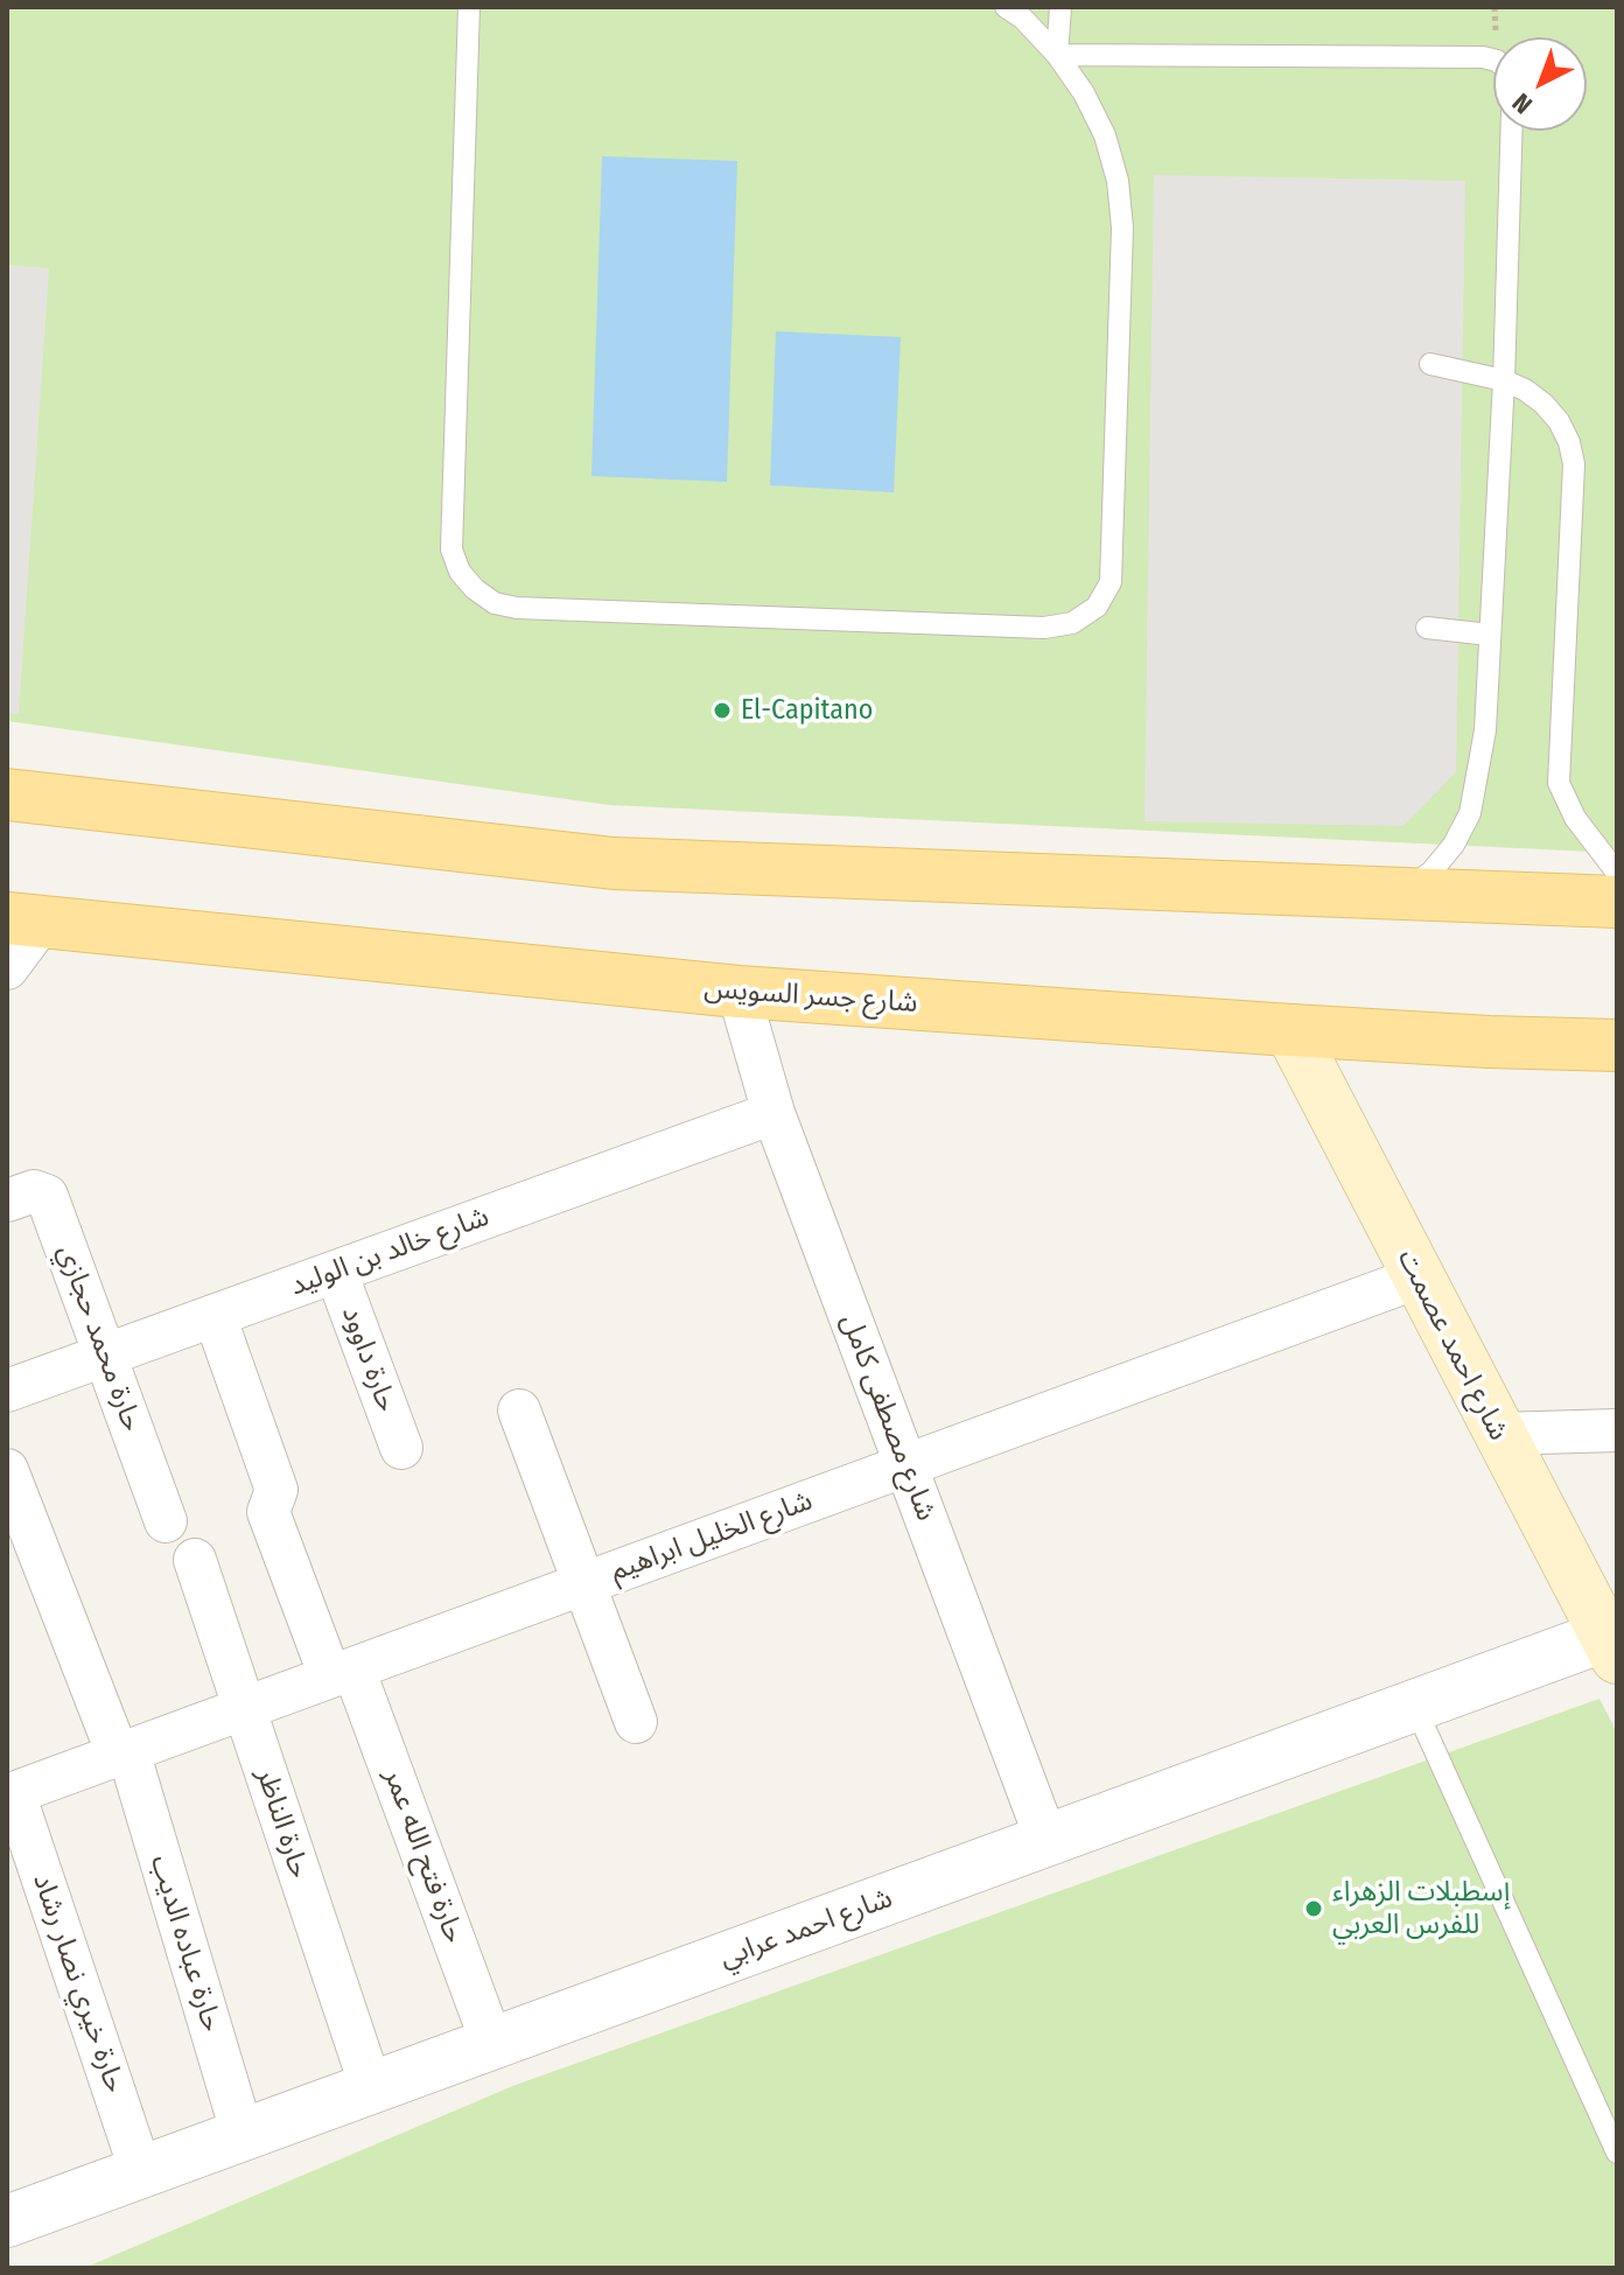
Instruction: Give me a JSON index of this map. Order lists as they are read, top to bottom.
{
  "streets": {
    "main road": ["شارع جسر السويس", "شارع احمد عصمت"],
    "street": [
      "شارع خالد بن الوليد",
      "حارة محمد حجازي",
      "حارة داوود",
      "شارع مصطفى كامل",
      "شارع الخليل ابراهيم",
      "حارة الناظر",
      "حارة فتح الله عمر",
      "شارع احمد عرابي",
      "حارة عباده الديب",
      "حارة خيري نصار رشاد"
    ]
  },
  "crossings": [
    ["شارع جسر السويس", "شارع احمد عصمت"],
    ["شارع جسر السويس", "شارع مصطفى كامل"],
    ["شارع خالد بن الوليد", "حارة محمد حجازي"],
    ["شارع خالد بن الوليد", "حارة داوود"],
    ["شارع خالد بن الوليد", "شارع مصطفى كامل"],
    ["شارع خالد بن الوليد", "حارة فتح الله عمر"],
    ["شارع احمد عصمت", "شارع الخليل ابراهيم"],
    ["شارع احمد عصمت", "شارع احمد عرابي"],
    ["شارع مصطفى كامل", "شارع الخليل ابراهيم"],
    ["شارع مصطفى كامل", "شارع احمد عرابي"],
    ["شارع الخليل ابراهيم", "حارة الناظر"],
    ["شارع الخليل ابراهيم", "حارة فتح الله عمر"],
    ["شارع الخليل ابراهيم", "حارة عباده الديب"],
    ["شارع الخليل ابراهيم", "حارة خيري نصار رشاد"],
    ["حارة الناظر", "شارع احمد عرابي"],
    ["حارة فتح الله عمر", "شارع احمد عرابي"],
    ["شارع احمد عرابي", "حارة عباده الديب"],
    ["شارع احمد عرابي", "حارة خيري نصار رشاد"]
  ],
  "places": ["El-Capitano", "إسطبلات الزهراء للفرس العربي"],
  "north": "bottom left"
}
